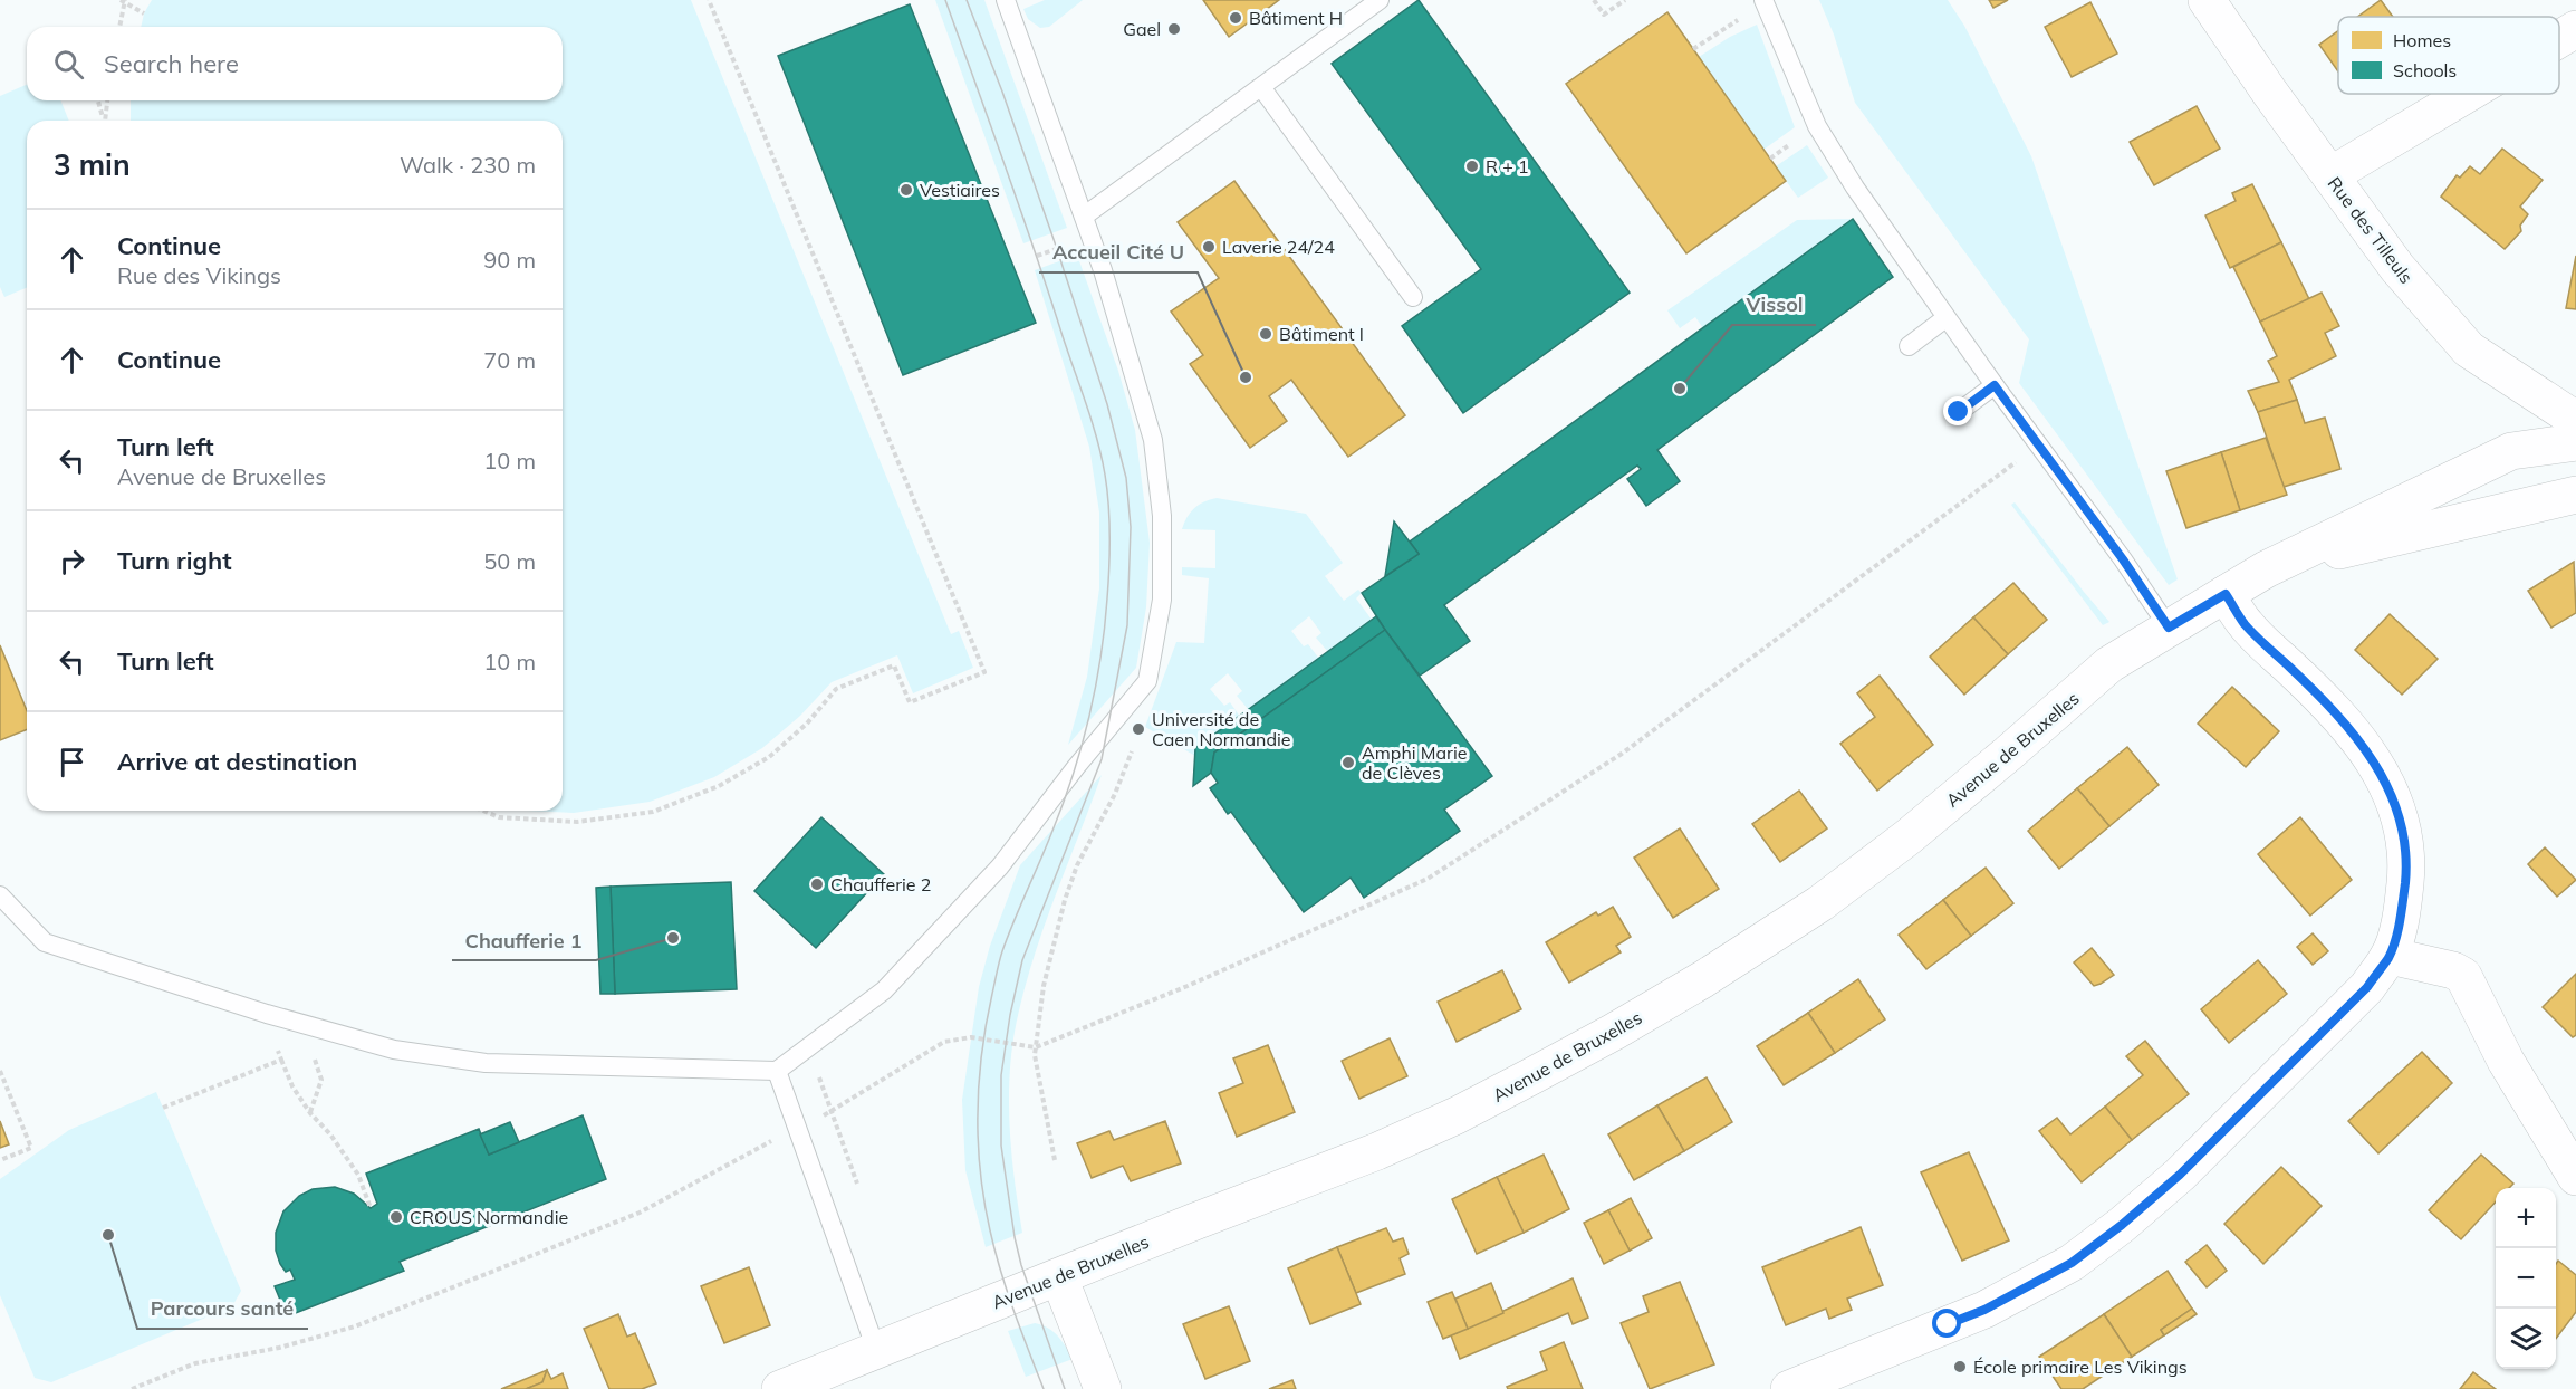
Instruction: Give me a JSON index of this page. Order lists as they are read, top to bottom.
{
  "streets": {
    "street": ["Rue des Tilleuls", "Avenue de Bruxelles"]
  },
  "places": [
    "Bâtiment H",
    "Gael",
    "R + 1",
    "Vestiaires",
    "Laverie 24/24",
    "Bâtiment I",
    "Accueil Cité U",
    "Vissol",
    "Université de Caen Normandie",
    "Amphi Marie de Clèves",
    "Chaufferie 2",
    "Chaufferie 1",
    "CROUS Normandie",
    "Parcours santé",
    "École primaire Les Vikings"
  ],
  "legend": ["Homes", "Schools"],
  "page": {
    "search": "Search here",
    "heading": ["3 min", "Walk · 230 m"],
    "list": [
      ["Continue", "Rue des Vikings", "90 m"],
      ["Continue", "70 m"],
      ["Turn left", "Avenue de Bruxelles", "10 m"],
      ["Turn right", "50 m"],
      ["Turn left", "10 m"],
      "Arrive at destination"
    ],
    "map_buttons": ["+", "−"]
  }
}
